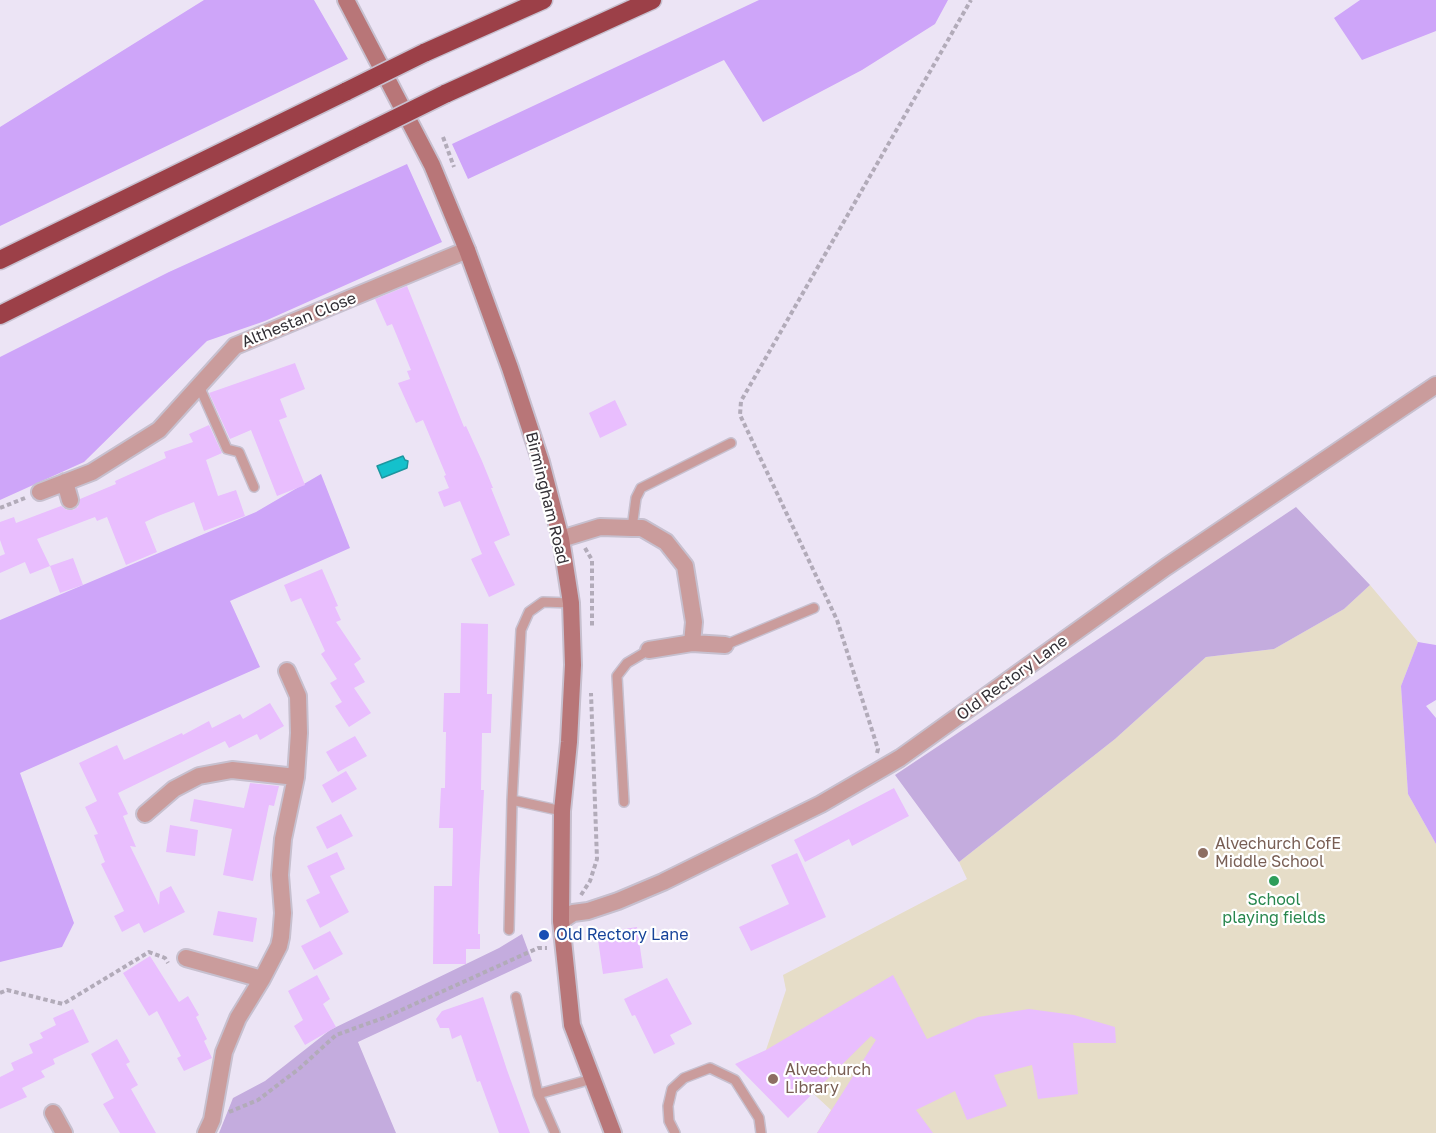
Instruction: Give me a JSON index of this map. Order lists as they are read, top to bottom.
{
  "streets": {
    "main road": ["Birmingham Road"],
    "street": ["Althestan Close", "Old Rectory Lane"]
  },
  "crossings": [
    ["Althestan Close", "Birmingham Road"],
    ["Birmingham Road", "Old Rectory Lane"]
  ],
  "places": [
    "Alvechurch CofE Middle School",
    "School playing fields",
    "Old Rectory Lane",
    "Alvechurch Library"
  ]
}
